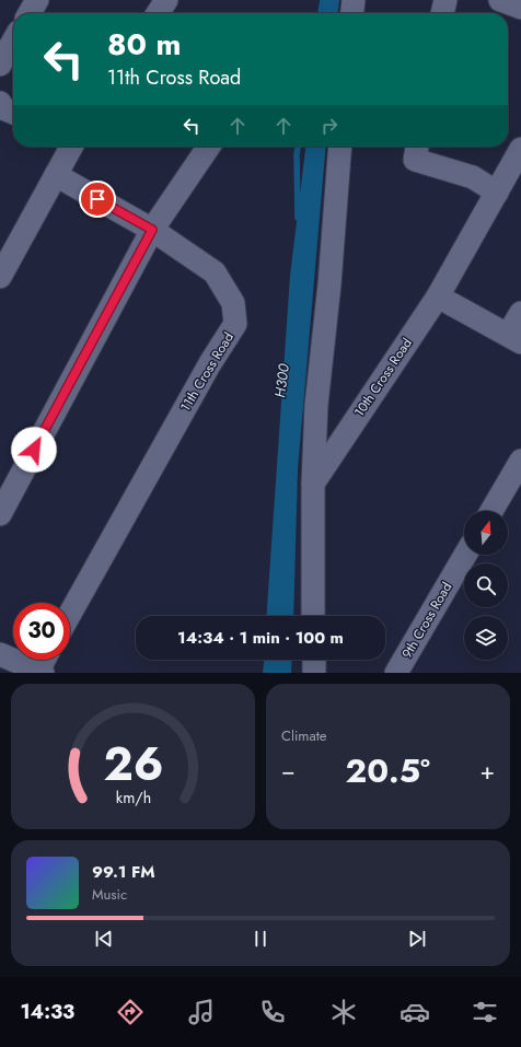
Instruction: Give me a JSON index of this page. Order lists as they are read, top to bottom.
{
  "streets": {
    "street": ["11th Cross Road", "10th Cross Road", "9th Cross Road"]
  },
  "water": ["H300"],
  "north": "top",
  "page": {
    "turn": ["80 m", "11th Cross Road"],
    "limit": "30",
    "trip": "14:34 · 1 min · 100 m",
    "tile": "Climate",
    "heat": ["−", "20.5°", "+"],
    "song": ["99.1 FM", "Music"],
    "tabs": "14:33",
    "gauge": ["26", "km/h"]
  }
}
